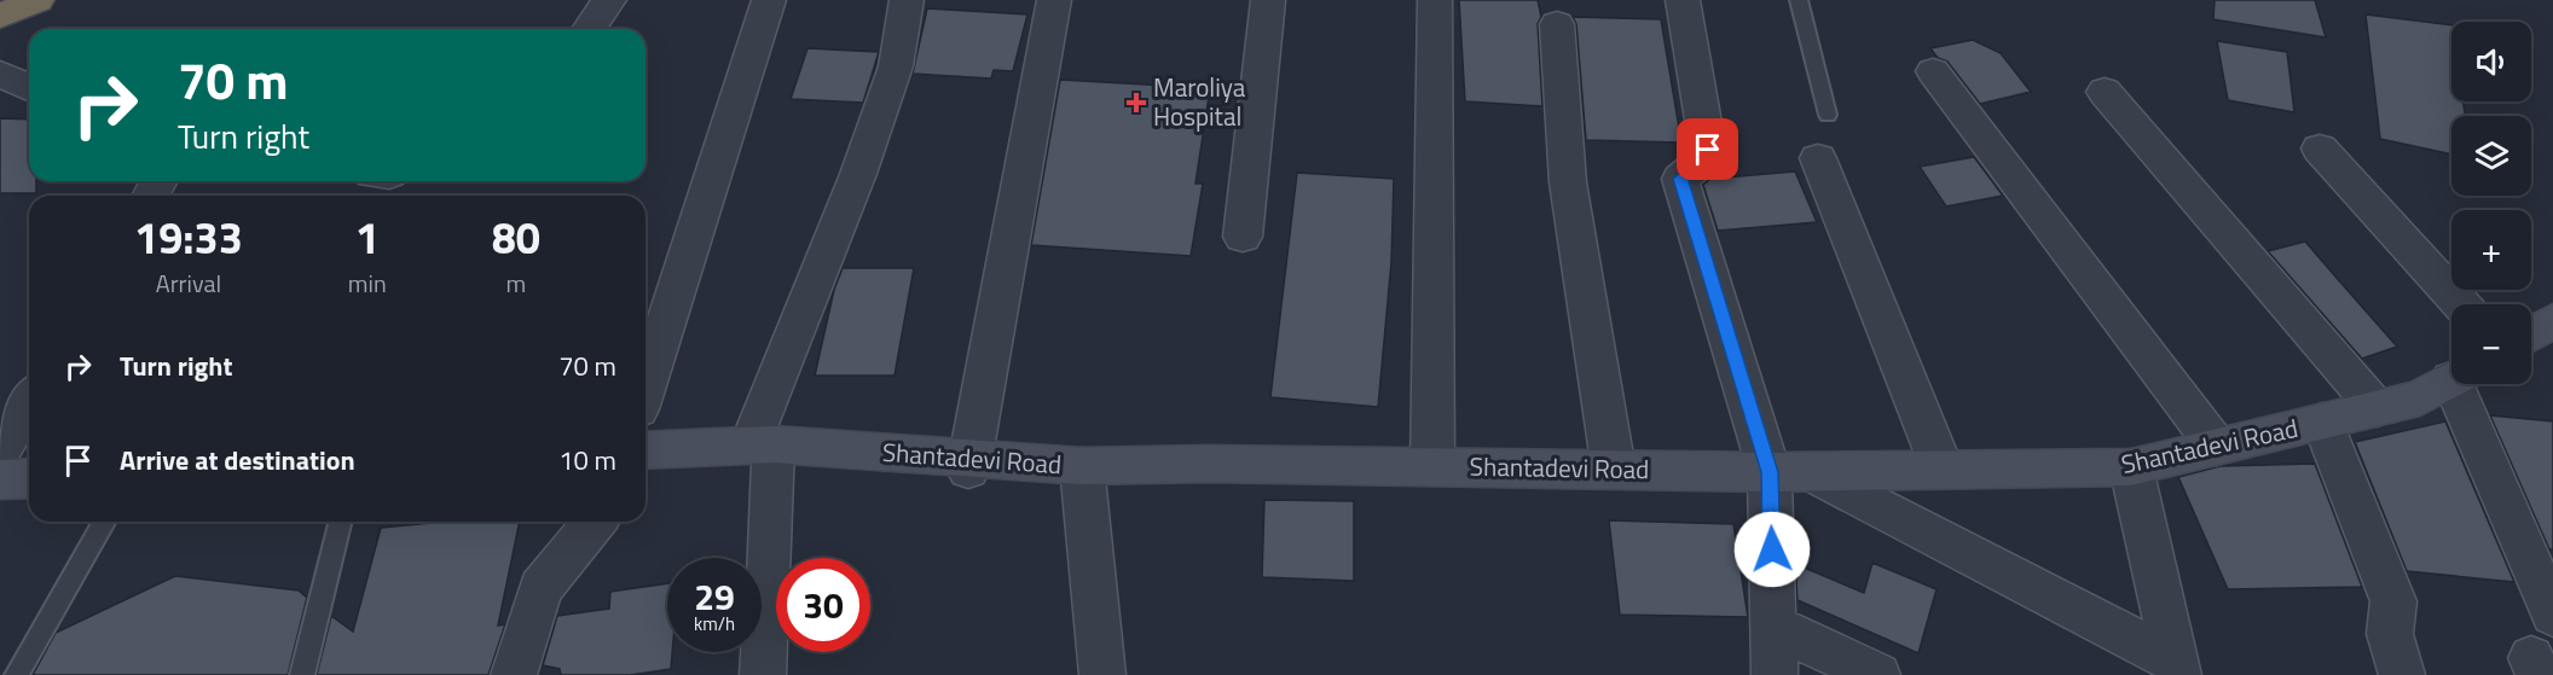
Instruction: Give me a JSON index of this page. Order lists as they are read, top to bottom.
{
  "streets": {
    "street": ["Shantadevi Road"]
  },
  "places": {
    "health": ["Maroliya Hospital"]
  },
  "page": {
    "map_buttons": ["+", "−"],
    "turn": ["70 m", "Turn right"],
    "eta": [
      "19:33",
      "Arrival",
      "1",
      "min",
      "80",
      "m"
    ],
    "list": [
      {
        "name": "Turn right",
        "value": "70 m"
      },
      {
        "name": "Arrive at destination",
        "value": "10 m"
      }
    ],
    "speed": "29 km/h",
    "limit": "30"
  }
}
